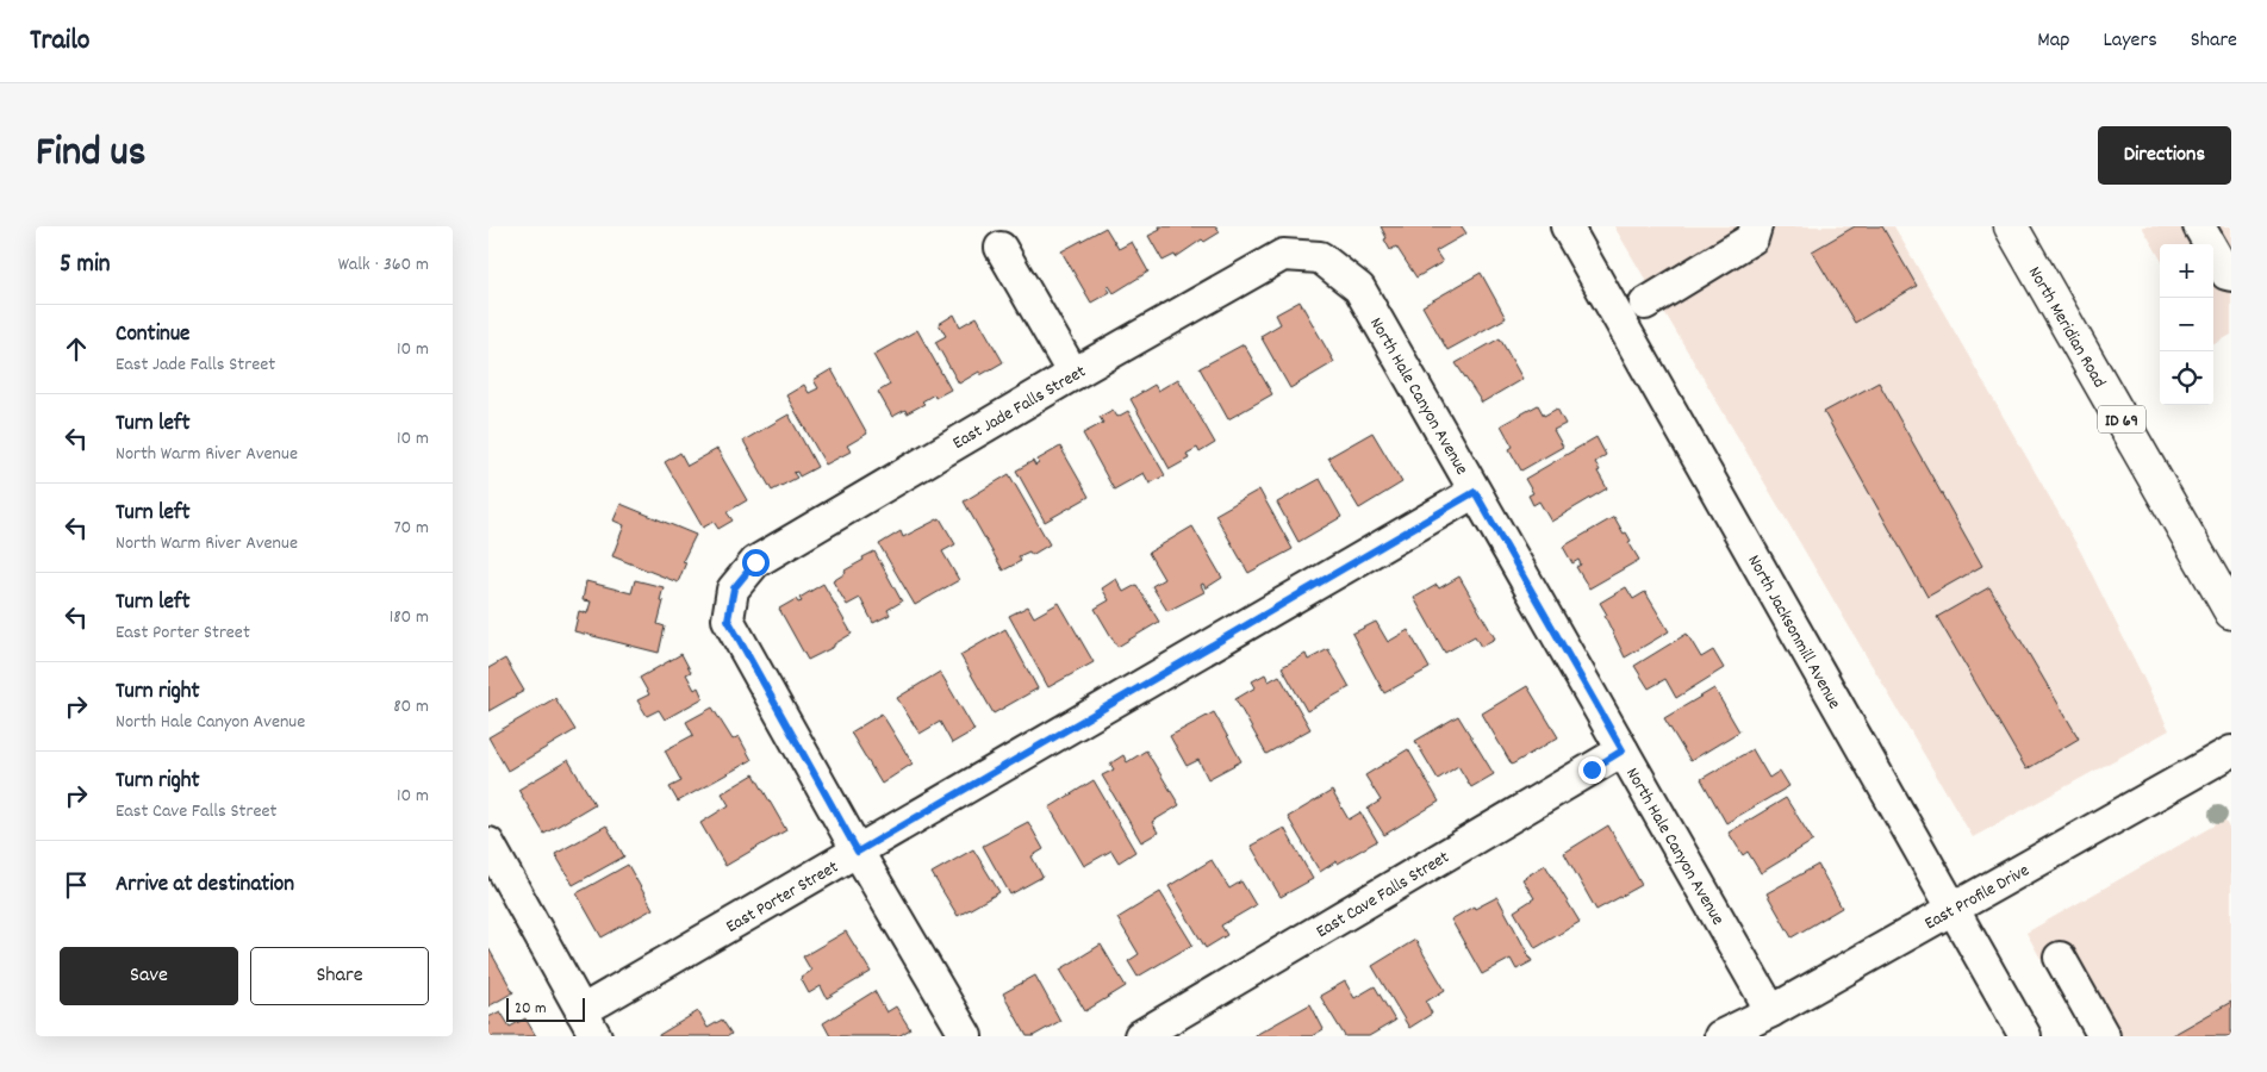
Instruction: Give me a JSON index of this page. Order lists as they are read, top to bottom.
{
  "streets": {
    "main road": ["North Meridian Road", "ID 69"],
    "street": [
      "North Hale Canyon Avenue",
      "East Jade Falls Street",
      "North Jacksonmill Avenue",
      "East Cave Falls Street",
      "East Porter Street",
      "East Profile Drive"
    ]
  },
  "crossings": [
    ["North Hale Canyon Avenue", "East Jade Falls Street"],
    ["North Hale Canyon Avenue", "East Cave Falls Street"],
    ["North Hale Canyon Avenue", "East Porter Street"],
    ["North Hale Canyon Avenue", "East Profile Drive"],
    ["East Jade Falls Street", "East Porter Street"],
    ["North Jacksonmill Avenue", "East Profile Drive"]
  ],
  "scale_bar": "20 m",
  "page": {
    "header": "Trailo",
    "nav": ["Map", "Layers", "Share"],
    "title": "Find us",
    "buttons": [
      "Directions",
      ["Save", "Share"]
    ],
    "heading": ["5 min", "Walk · 360 m"],
    "map_buttons": ["+", "−"],
    "list": [
      ["Continue", "East Jade Falls Street", "10 m"],
      ["Turn left", "North Warm River Avenue", "10 m"],
      ["Turn left", "North Warm River Avenue", "70 m"],
      ["Turn left", "East Porter Street", "180 m"],
      ["Turn right", "North Hale Canyon Avenue", "80 m"],
      ["Turn right", "East Cave Falls Street", "10 m"],
      "Arrive at destination"
    ],
    "scale": "20 m"
  }
}
